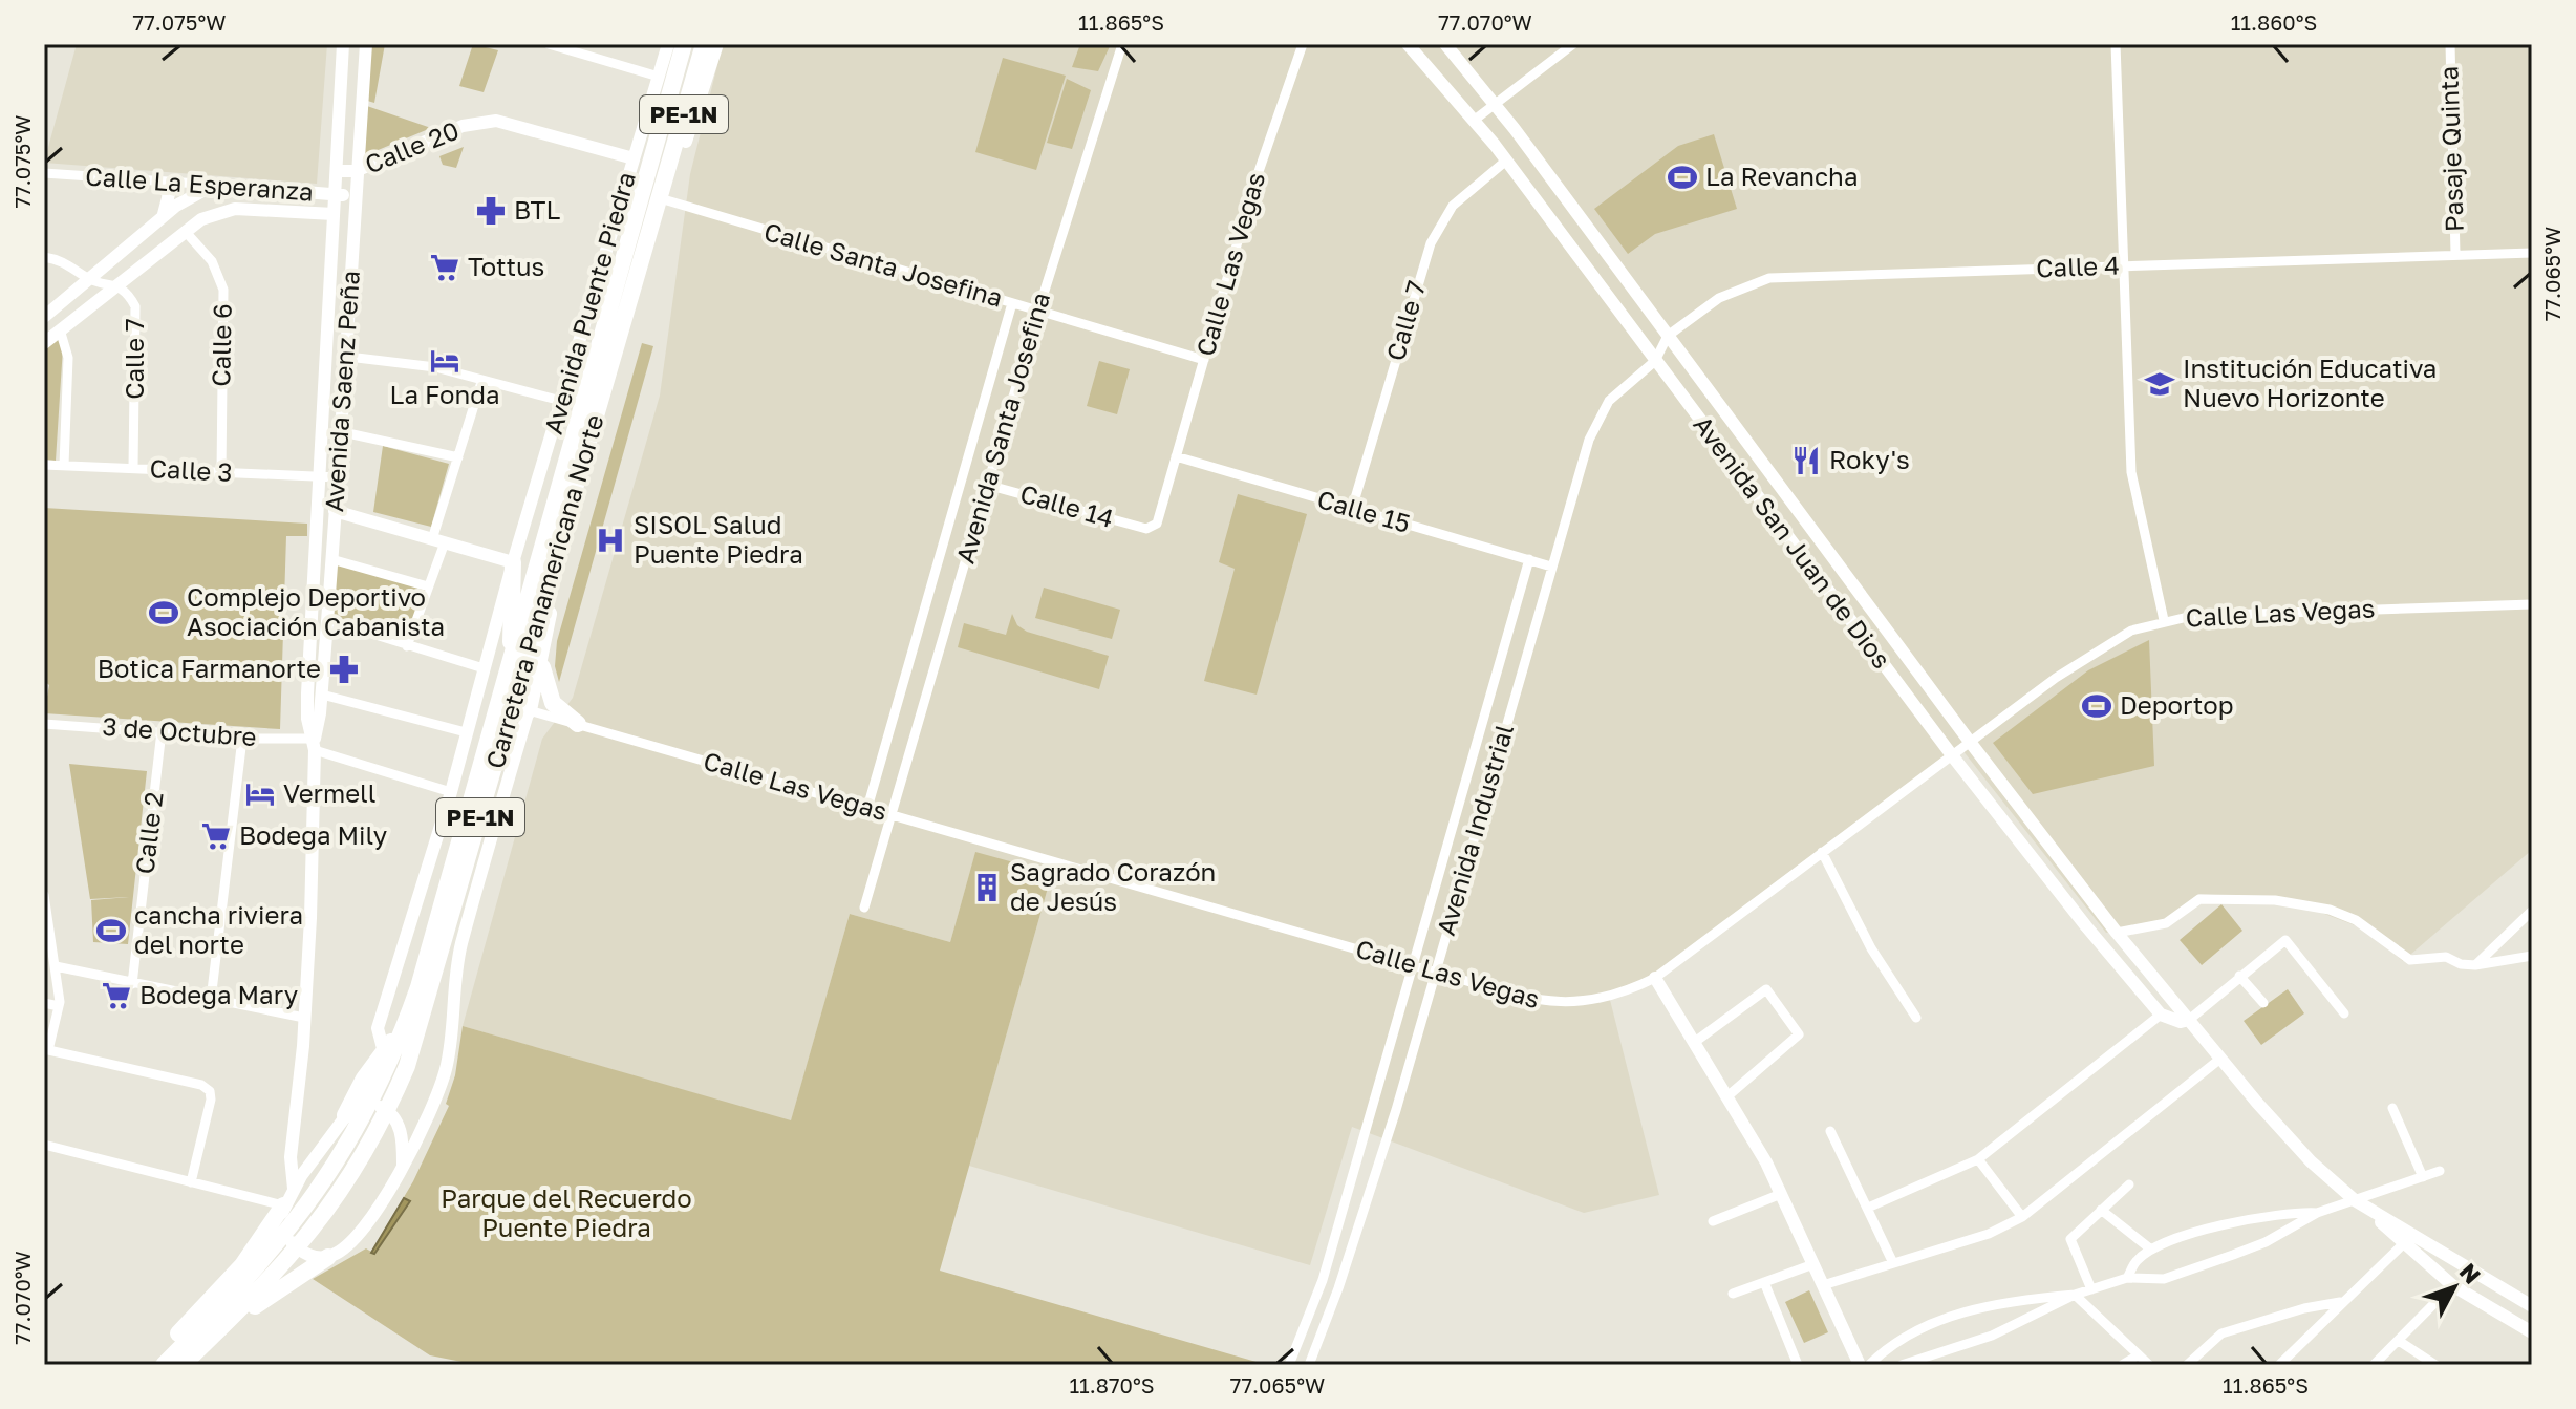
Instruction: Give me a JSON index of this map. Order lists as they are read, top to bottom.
{
  "streets": {
    "highway": ["PE-1N", "Carretera Panamericana Norte"],
    "main road": [
      "Calle 20",
      "Calle La Esperanza",
      "Avenida Puente Piedra",
      "Avenida Saenz Peña",
      "Avenida San Juan de Dios"
    ],
    "street": [
      "Pasaje Quinta",
      "Calle Las Vegas",
      "Calle Santa Josefina",
      "Calle 4",
      "Calle 7",
      "Calle 6",
      "Avenida Santa Josefina",
      "Calle 3",
      "Calle 14",
      "Calle 15",
      "3 de Octubre",
      "Avenida Industrial",
      "Calle 2"
    ]
  },
  "crossings": [
    ["Calle 20", "Avenida Puente Piedra"],
    ["Calle 20", "Avenida Saenz Peña"],
    ["Pasaje Quinta", "Calle 4"],
    ["Calle La Esperanza", "Avenida Saenz Peña"],
    ["Calle Las Vegas", "Calle Santa Josefina"],
    ["Calle Las Vegas", "Avenida Santa Josefina"],
    ["Calle Las Vegas", "Calle 14"],
    ["Calle Las Vegas", "Calle 15"],
    ["Calle Las Vegas", "Avenida San Juan de Dios"],
    ["Calle Las Vegas", "Avenida Industrial"],
    ["Calle Santa Josefina", "Avenida Santa Josefina"],
    ["Calle Santa Josefina", "Carretera Panamericana Norte"],
    ["Calle 4", "Avenida San Juan de Dios"],
    ["Calle 4", "Avenida Industrial"],
    ["Avenida Puente Piedra", "3 de Octubre"],
    ["Calle 7", "Calle 3"],
    ["Calle 7", "Calle 15"],
    ["Calle 7", "Avenida San Juan de Dios"],
    ["Calle 6", "Calle 3"],
    ["Avenida Saenz Peña", "Calle 3"],
    ["Avenida Saenz Peña", "3 de Octubre"],
    ["Avenida Santa Josefina", "Calle 14"],
    ["Calle 15", "Avenida Industrial"],
    ["Avenida San Juan de Dios", "Avenida Industrial"],
    ["3 de Octubre", "Calle 2"]
  ],
  "parks": ["Parque del Recuerdo Puente Piedra"],
  "places": {
    "sports": [
      "La Revancha",
      "Complejo Deportivo Asociación Cabanista",
      "Deportop",
      "cancha riviera del norte"
    ],
    "pharmacy": ["BTL", "Botica Farmanorte"],
    "supermarket": ["Tottus", "Bodega Mily", "Bodega Mary"],
    "hotel": ["La Fonda", "Vermell"],
    "school or university": ["Institución Educativa Nuevo Horizonte"],
    "restaurant": ["Roky's"],
    "hospital": ["SISOL Salud Puente Piedra"],
    "building": ["Sagrado Corazón de Jesús"]
  },
  "north": "top right",
  "coordinates": [
    "77.075°W",
    "11.865°S",
    "77.070°W",
    "11.860°S",
    "77.065°W",
    "11.870°S"
  ]
}
